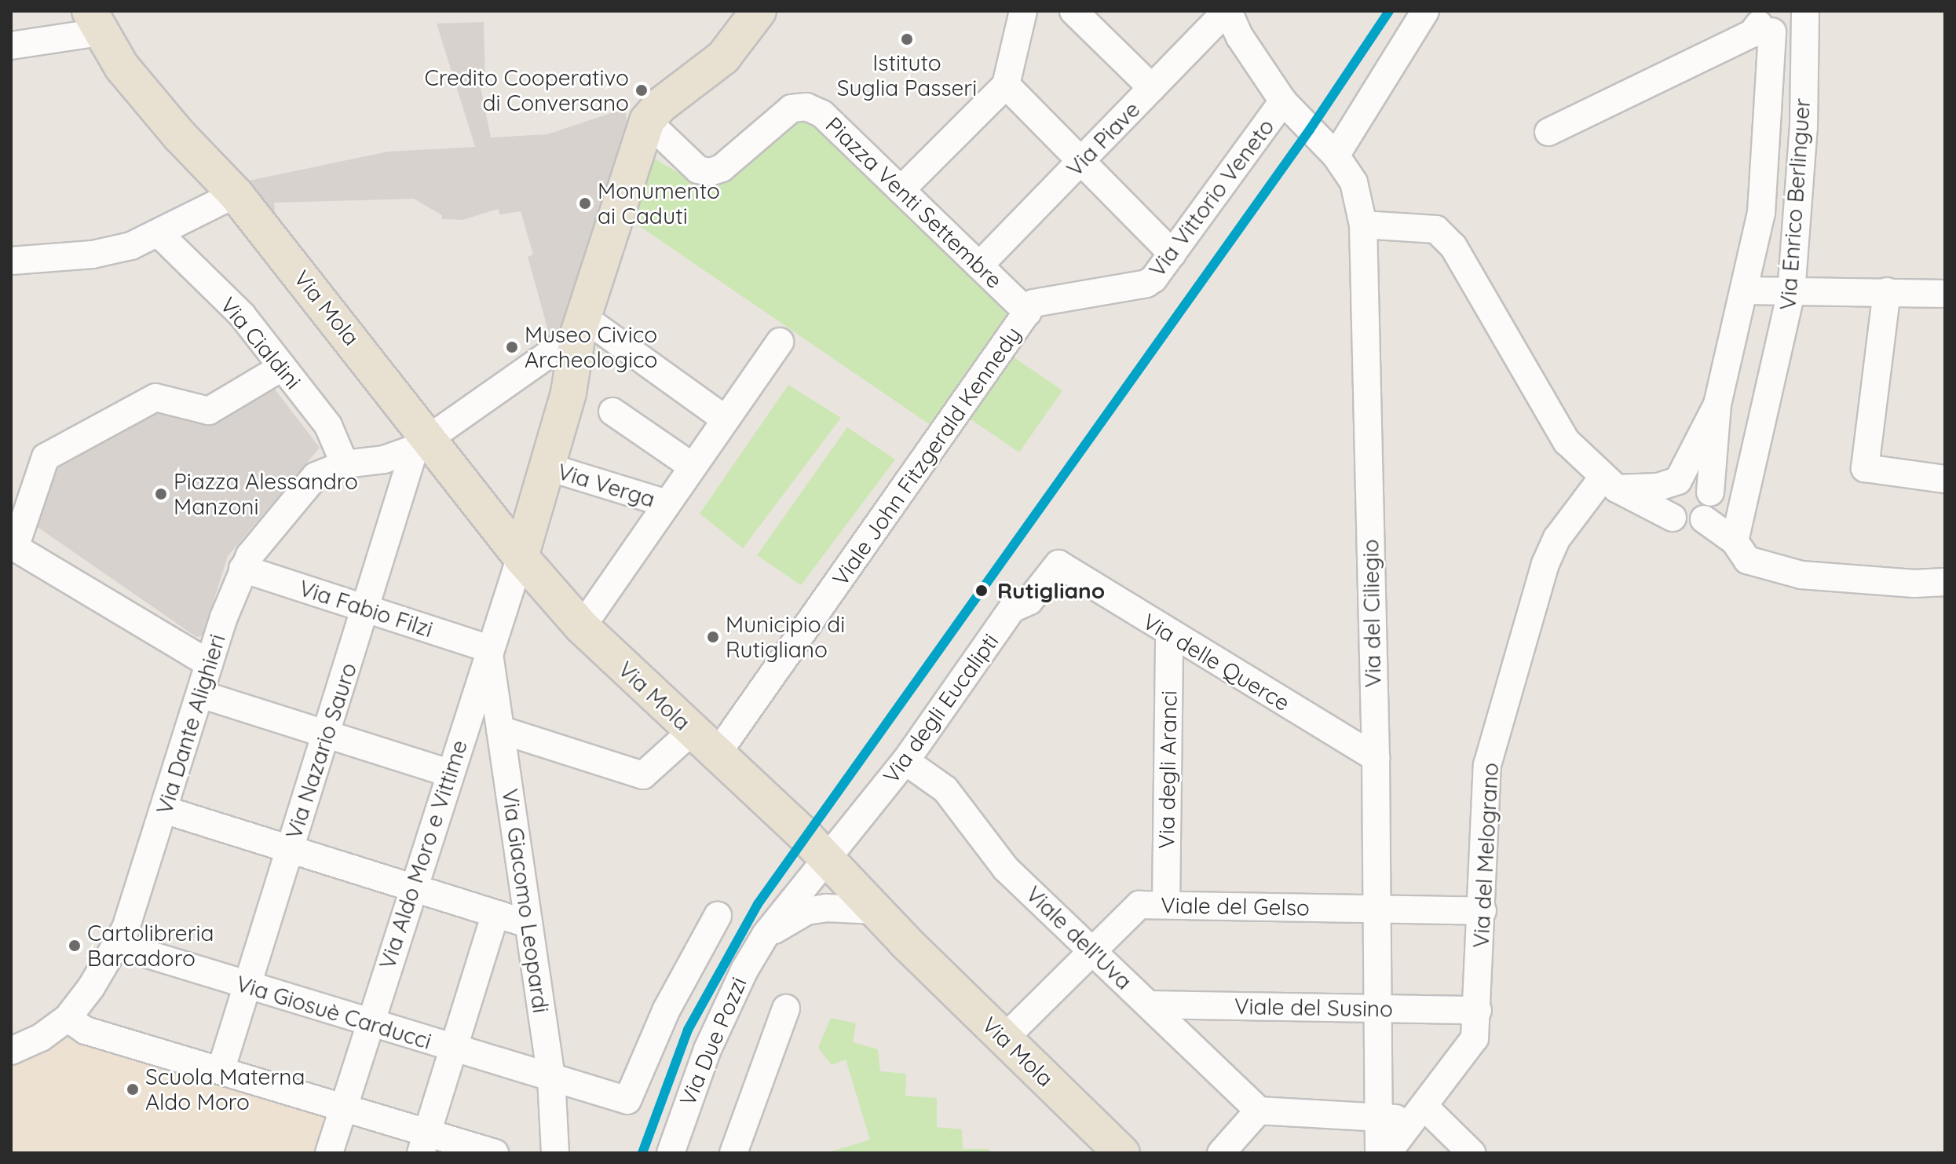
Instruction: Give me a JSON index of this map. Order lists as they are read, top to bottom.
{
  "streets": {
    "main road": ["Via Mola"],
    "street": [
      "Via Piave",
      "Via Vittorio Veneto",
      "Piazza Venti Settembre",
      "Via Enrico Berlinguer",
      "Via Cialdini",
      "Viale John Fitzgerald Kennedy",
      "Via Verga",
      "Via Fabio Filzi",
      "Via del Ciliegio",
      "Via delle Querce",
      "Via degli Eucalipti",
      "Via Dante Alighieri",
      "Via Nazario Sauro",
      "Via degli Aranci",
      "Via Aldo Moro e Vittime",
      "Via del Melograno",
      "Via Giacomo Leopardi",
      "Viale del Gelso",
      "Viale dell'Uva",
      "Viale del Susino",
      "Via Giosuè Carducci",
      "Via Due Pozzi"
    ]
  },
  "crossings": [
    ["Via Piave", "Piazza Venti Settembre"],
    ["Via Piave", "Via del Ciliegio"],
    ["Via Vittorio Veneto", "Piazza Venti Settembre"],
    ["Via Vittorio Veneto", "Viale John Fitzgerald Kennedy"],
    ["Via Vittorio Veneto", "Via del Ciliegio"],
    ["Piazza Venti Settembre", "Viale John Fitzgerald Kennedy"],
    ["Via Mola", "Viale John Fitzgerald Kennedy"],
    ["Via Mola", "Via degli Eucalipti"],
    ["Via Mola", "Via Dante Alighieri"],
    ["Via Mola", "Via Nazario Sauro"],
    ["Via Mola", "Via Aldo Moro e Vittime"],
    ["Via Mola", "Viale del Gelso"],
    ["Via Mola", "Via Due Pozzi"],
    ["Via Cialdini", "Via Dante Alighieri"],
    ["Via Fabio Filzi", "Via Dante Alighieri"],
    ["Via Fabio Filzi", "Via Nazario Sauro"],
    ["Via Fabio Filzi", "Via Aldo Moro e Vittime"],
    ["Via Fabio Filzi", "Via Giacomo Leopardi"],
    ["Via del Ciliegio", "Via delle Querce"],
    ["Via del Ciliegio", "Viale del Gelso"],
    ["Via del Ciliegio", "Viale del Susino"],
    ["Via delle Querce", "Via degli Eucalipti"],
    ["Via delle Querce", "Via degli Aranci"],
    ["Via degli Eucalipti", "Viale dell'Uva"],
    ["Via degli Eucalipti", "Via Due Pozzi"],
    ["Via Dante Alighieri", "Via Nazario Sauro"],
    ["Via Dante Alighieri", "Via Giosuè Carducci"],
    ["Via Nazario Sauro", "Via Giosuè Carducci"],
    ["Via degli Aranci", "Viale del Gelso"],
    ["Via Aldo Moro e Vittime", "Via Giacomo Leopardi"],
    ["Via Aldo Moro e Vittime", "Via Giosuè Carducci"],
    ["Via del Melograno", "Viale del Gelso"],
    ["Via del Melograno", "Viale del Susino"],
    ["Via Giacomo Leopardi", "Via Giosuè Carducci"],
    ["Viale del Gelso", "Viale dell'Uva"],
    ["Viale dell'Uva", "Viale del Susino"]
  ],
  "places": [
    "Istituto Suglia Passeri",
    "Credito Cooperativo di Conversano",
    "Monumento ai Caduti",
    "Museo Civico Archeologico",
    "Piazza Alessandro Manzoni",
    "Rutigliano",
    "Municipio di Rutigliano",
    "Cartolibreria Barcadoro",
    "Scuola Materna Aldo Moro"
  ]
}
